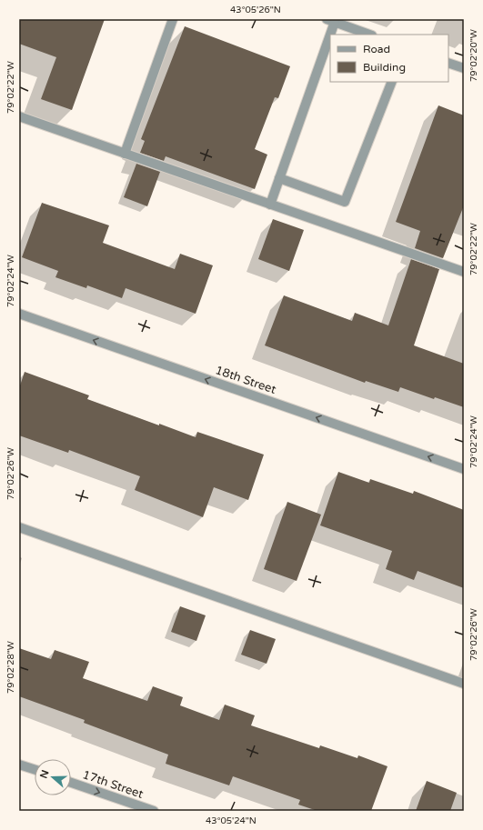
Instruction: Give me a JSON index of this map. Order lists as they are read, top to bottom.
{
  "streets": {
    "street": ["18th Street", "17th Street"]
  },
  "one_way": ["18th Street", "17th Street"],
  "legend": ["Road", "Building"],
  "north": "left",
  "coordinates": [
    "43°05'26\"N",
    "79°02'20\"W",
    "79°02'22\"W",
    "79°02'24\"W",
    "79°02'26\"W",
    "79°02'28\"W",
    "43°05'24\"N"
  ]
}
